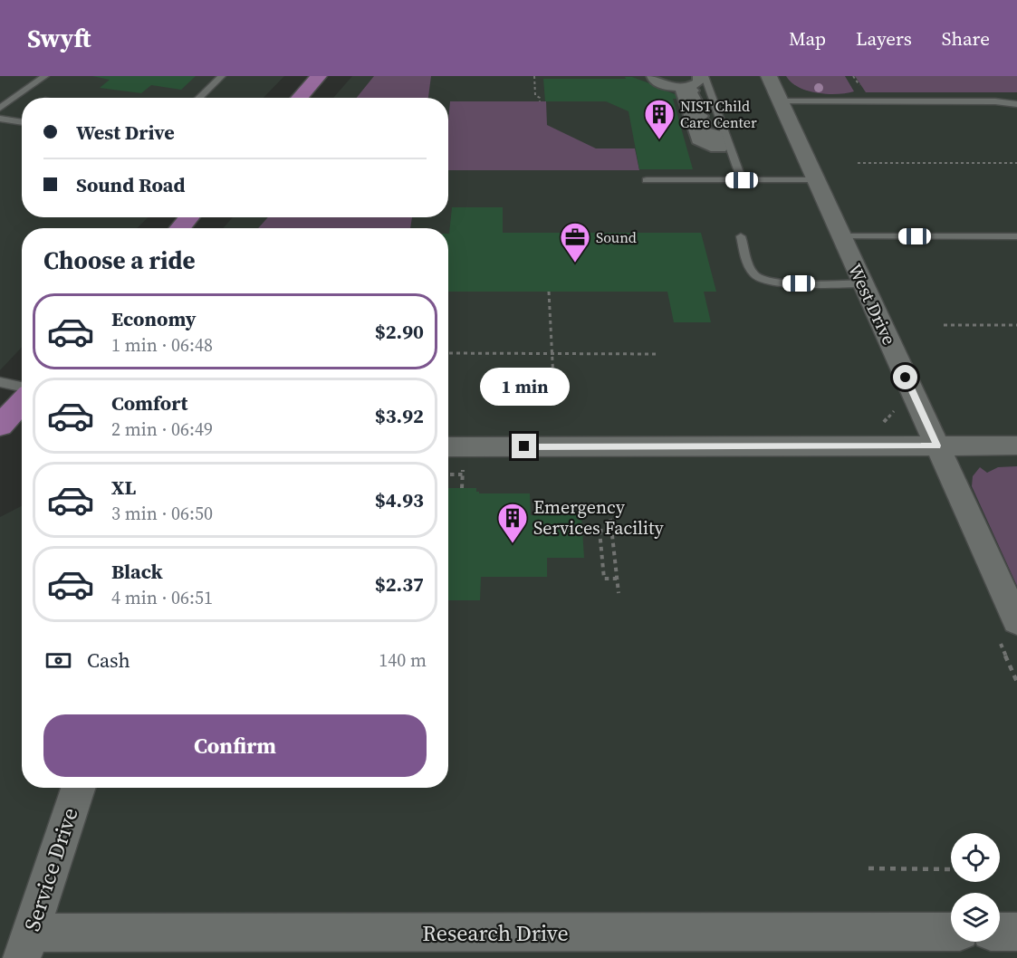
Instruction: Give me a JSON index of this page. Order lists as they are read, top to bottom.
{
  "streets": {
    "street": ["West Drive", "Service Drive", "Research Drive"]
  },
  "crossings": [
    ["Service Drive", "Research Drive"]
  ],
  "places": {
    "building": ["NIST Child Care Center", "Emergency Services Facility"],
    "office": ["Sound"]
  },
  "page": {
    "header": "Swyft",
    "nav": ["Map", "Layers", "Share"],
    "banner": ["West Drive", "Sound Road"],
    "heading": "Choose a ride",
    "list": [
      {
        "name": "Economy",
        "note": "1 min · 06:48",
        "value": "$2.90"
      },
      {
        "name": "Comfort",
        "note": "2 min · 06:49",
        "value": "$3.92"
      },
      {
        "name": "XL",
        "note": "3 min · 06:50",
        "value": "$4.93"
      },
      {
        "name": "Black",
        "note": "4 min · 06:51",
        "value": "$2.37"
      }
    ],
    "bubble": "1 min",
    "pay": ["Cash", "140 m"],
    "buttons": "Confirm"
  }
}
